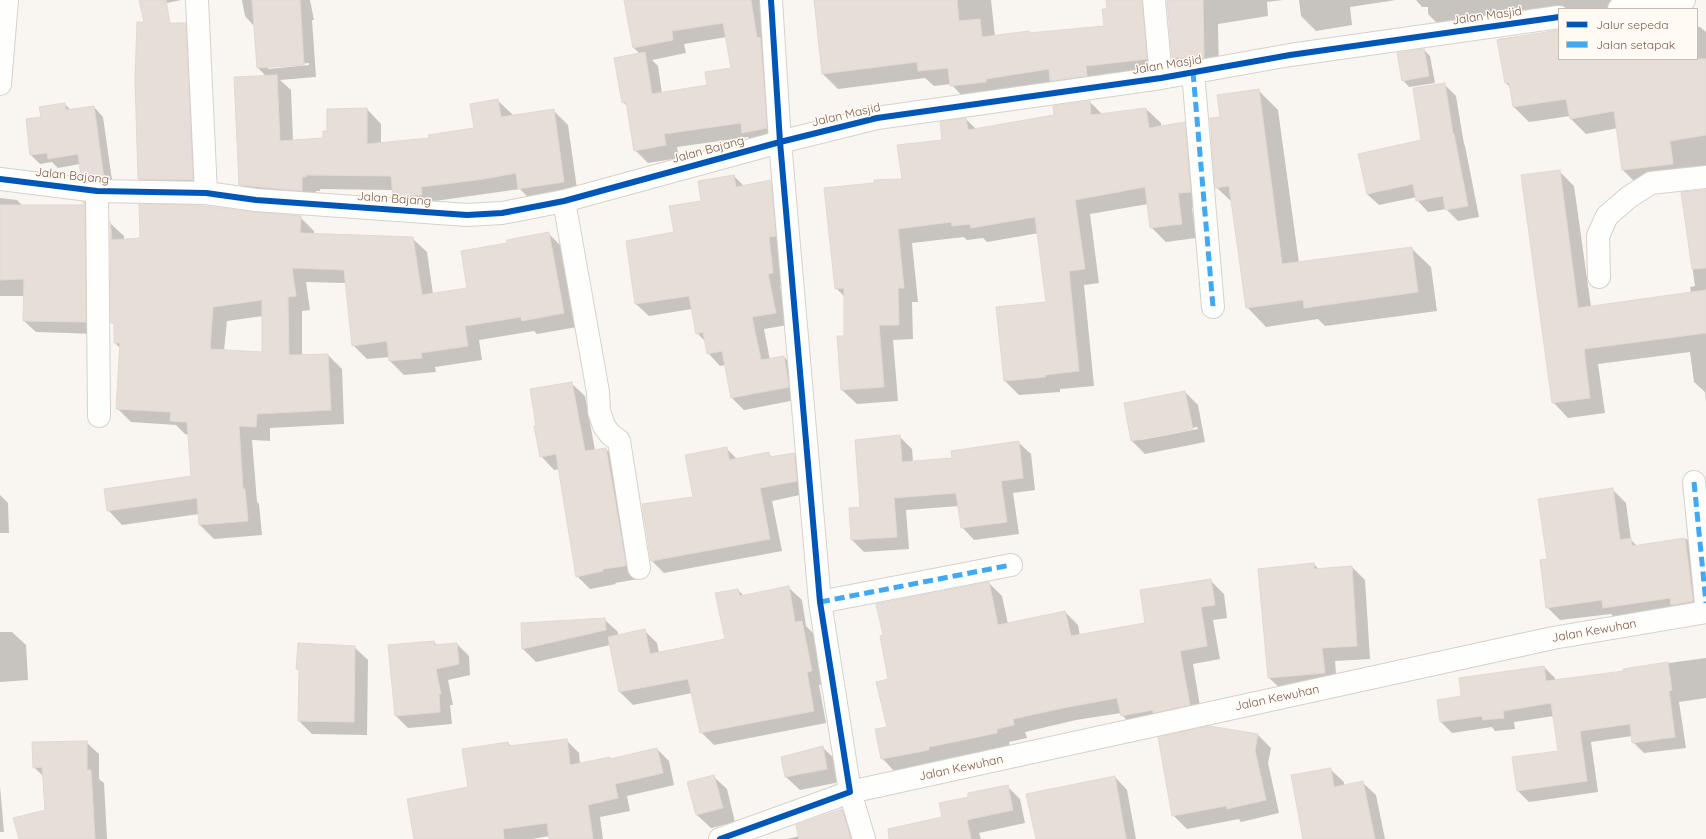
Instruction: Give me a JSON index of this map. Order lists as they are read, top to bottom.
{
  "streets": {
    "street": ["Jalan Masjid", "Jalan Bajang", "Jalan Kewuhan"]
  },
  "crossings": [
    ["Jalan Masjid", "Jalan Bajang"]
  ],
  "legend": ["Jalur sepeda", "Jalan setapak"]
}
